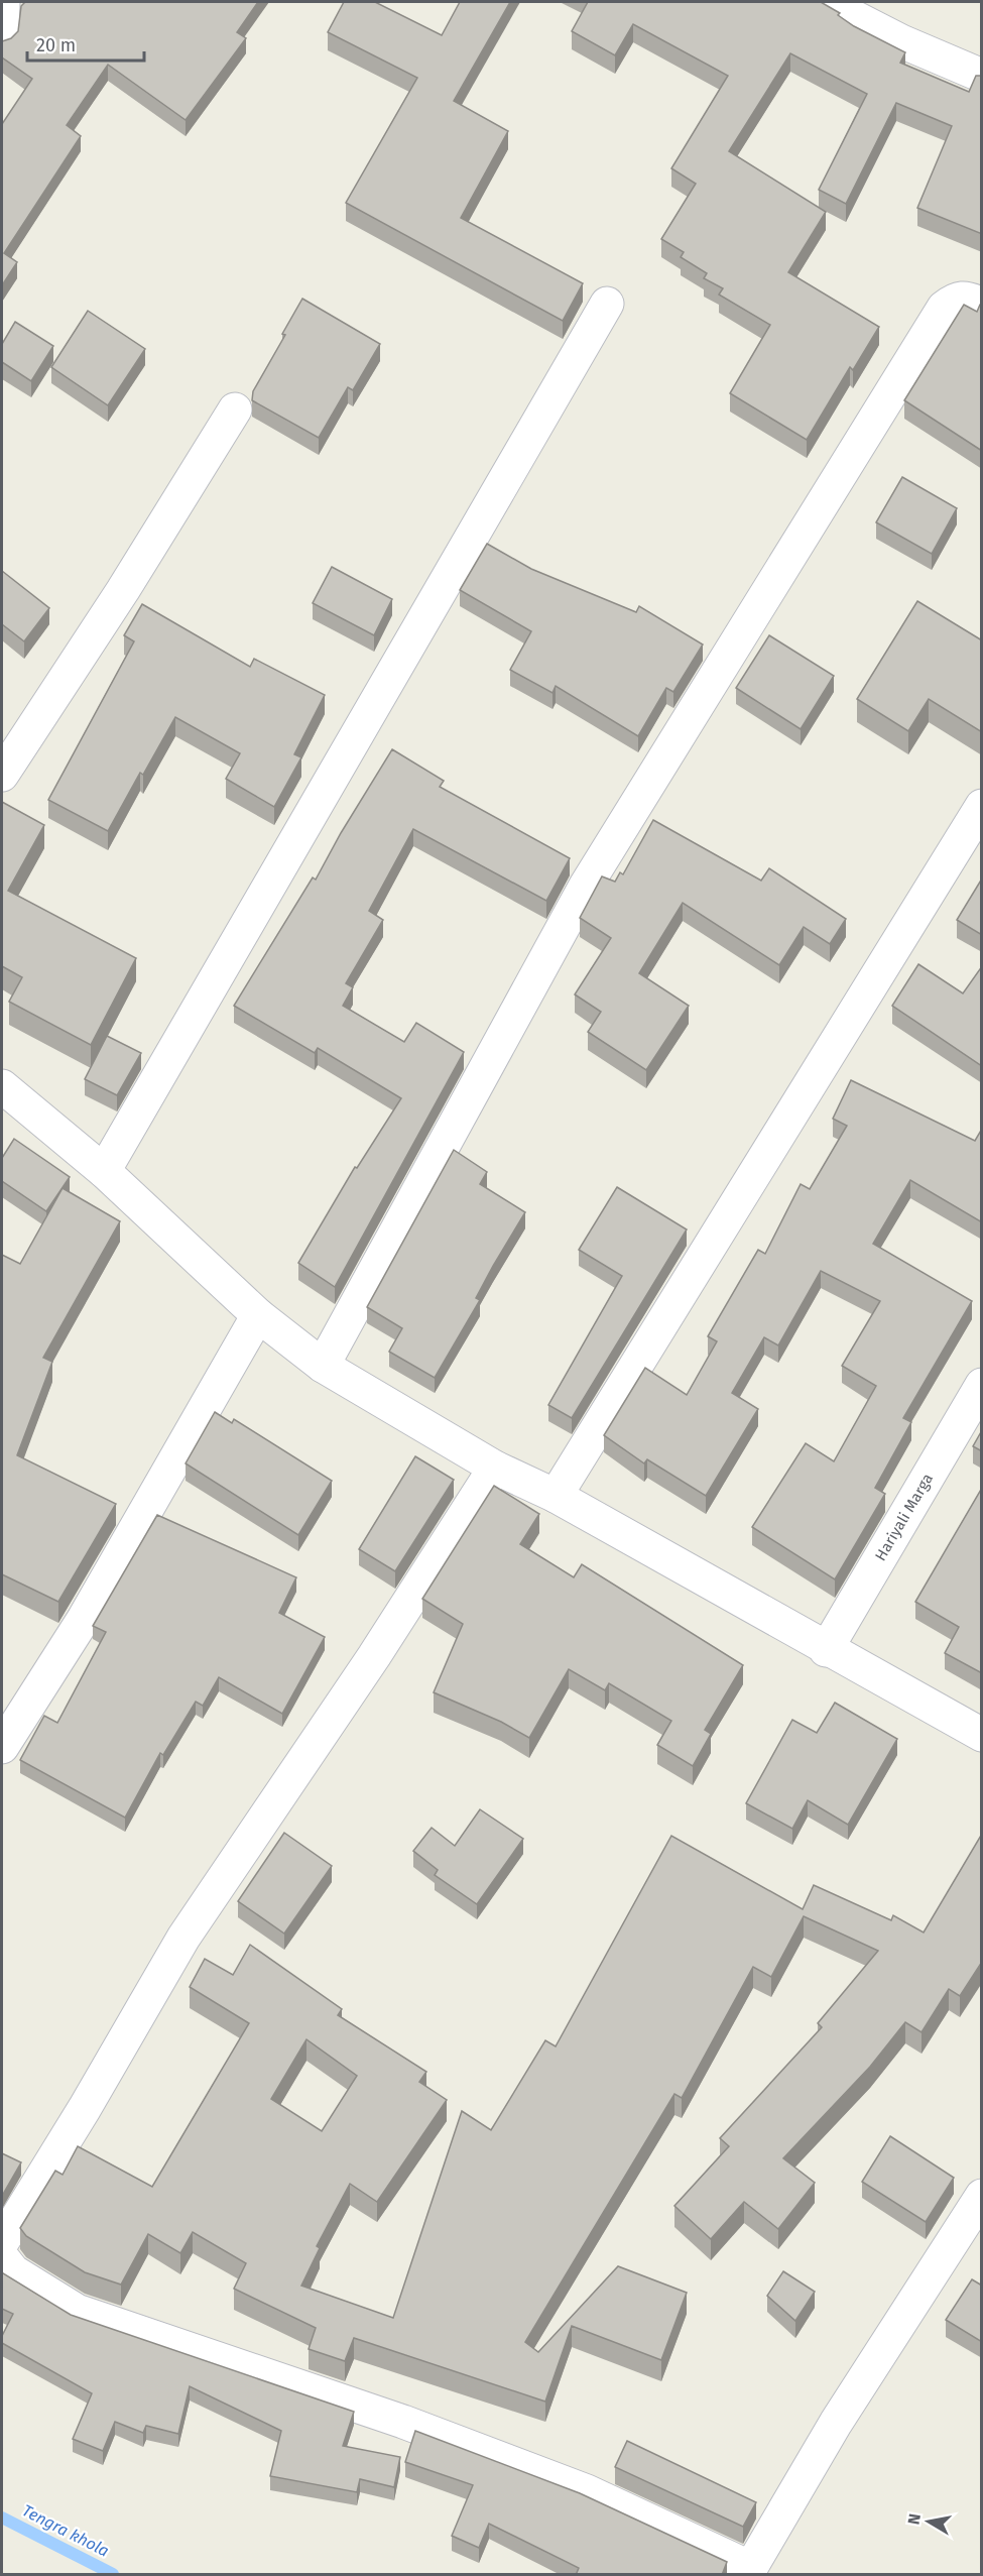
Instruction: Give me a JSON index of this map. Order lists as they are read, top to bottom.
{
  "streets": {
    "street": ["Hariyali Marga"]
  },
  "water": ["Tengra khola"],
  "scale_bar": "20 m",
  "north": "left"
}
